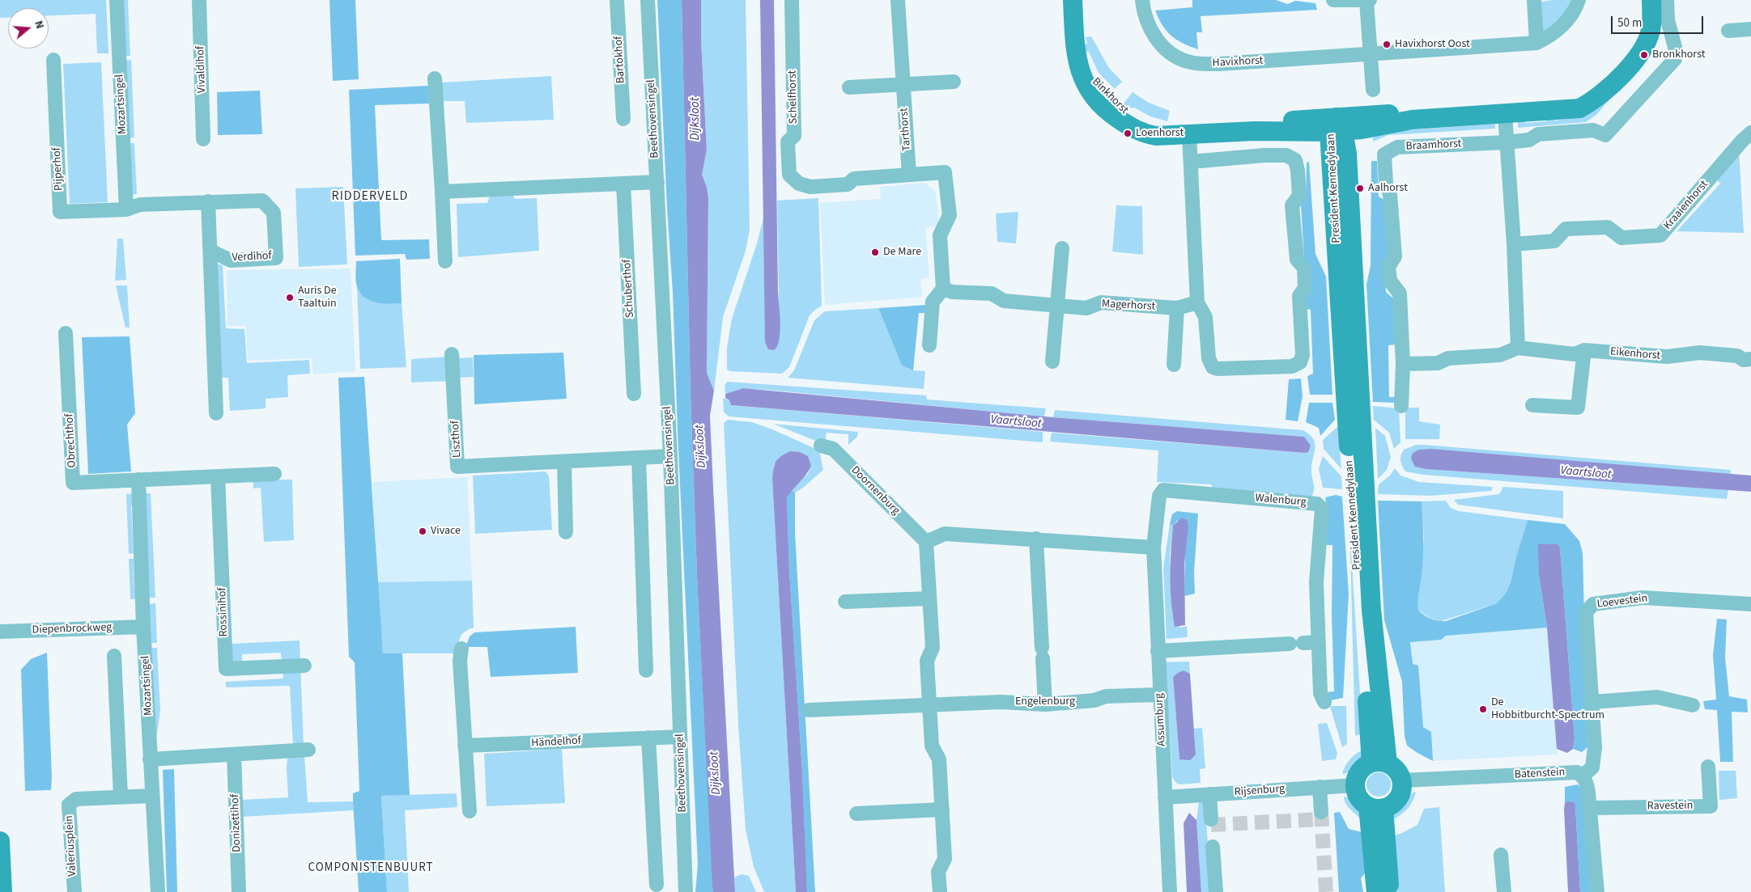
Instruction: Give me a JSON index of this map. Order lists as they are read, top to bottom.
{
  "streets": {
    "street": [
      "Bartokhof",
      "Havixhorst",
      "Vivaldihof",
      "Binkhorst",
      "Schelfhorst",
      "Mozartsingel",
      "Beethovensingel",
      "Tarthorst",
      "Braamhorst",
      "Pijperhof",
      "President Kennedylaan",
      "Kraaienhorst",
      "Verdihof",
      "Schuberthof",
      "Magerhorst",
      "Eikenhorst",
      "Liszthof",
      "Obrechthof",
      "Doornenburg",
      "Walenburg",
      "Loevestein",
      "Rossinihof",
      "Diepenbrockweg",
      "Engelenburg",
      "Assumburg",
      "Händelhof",
      "Batenstein",
      "Rijsenburg",
      "Ravestein",
      "Donizettihof",
      "Valeriusplein"
    ]
  },
  "crossings": [
    ["Binkhorst", "President Kennedylaan"],
    ["Schelfhorst", "Tarthorst"],
    ["Schelfhorst", "Magerhorst"],
    ["Mozartsingel", "Pijperhof"],
    ["Mozartsingel", "Verdihof"],
    ["Mozartsingel", "Obrechthof"],
    ["Mozartsingel", "Diepenbrockweg"],
    ["Mozartsingel", "Valeriusplein"],
    ["Beethovensingel", "Liszthof"],
    ["Beethovensingel", "Händelhof"],
    ["Pijperhof", "Verdihof"],
    ["President Kennedylaan", "Batenstein"],
    ["President Kennedylaan", "Rijsenburg"],
    ["Walenburg", "Assumburg"],
    ["Loevestein", "Batenstein"],
    ["Engelenburg", "Assumburg"],
    ["Assumburg", "Rijsenburg"],
    ["Batenstein", "Rijsenburg"]
  ],
  "districts": ["RIDDERVELD", "COMPONISTENBUURT"],
  "water": ["Dijksloot", "Vaartsloot"],
  "places": [
    "Havixhorst Oost",
    "Bronkhorst",
    "Loenhorst",
    "Aalhorst",
    "De Mare",
    "Auris De Taaltuin",
    "Vivace",
    "De Hobbitburcht-Spectrum"
  ],
  "scale_bar": "50 m",
  "north": "right"
}
